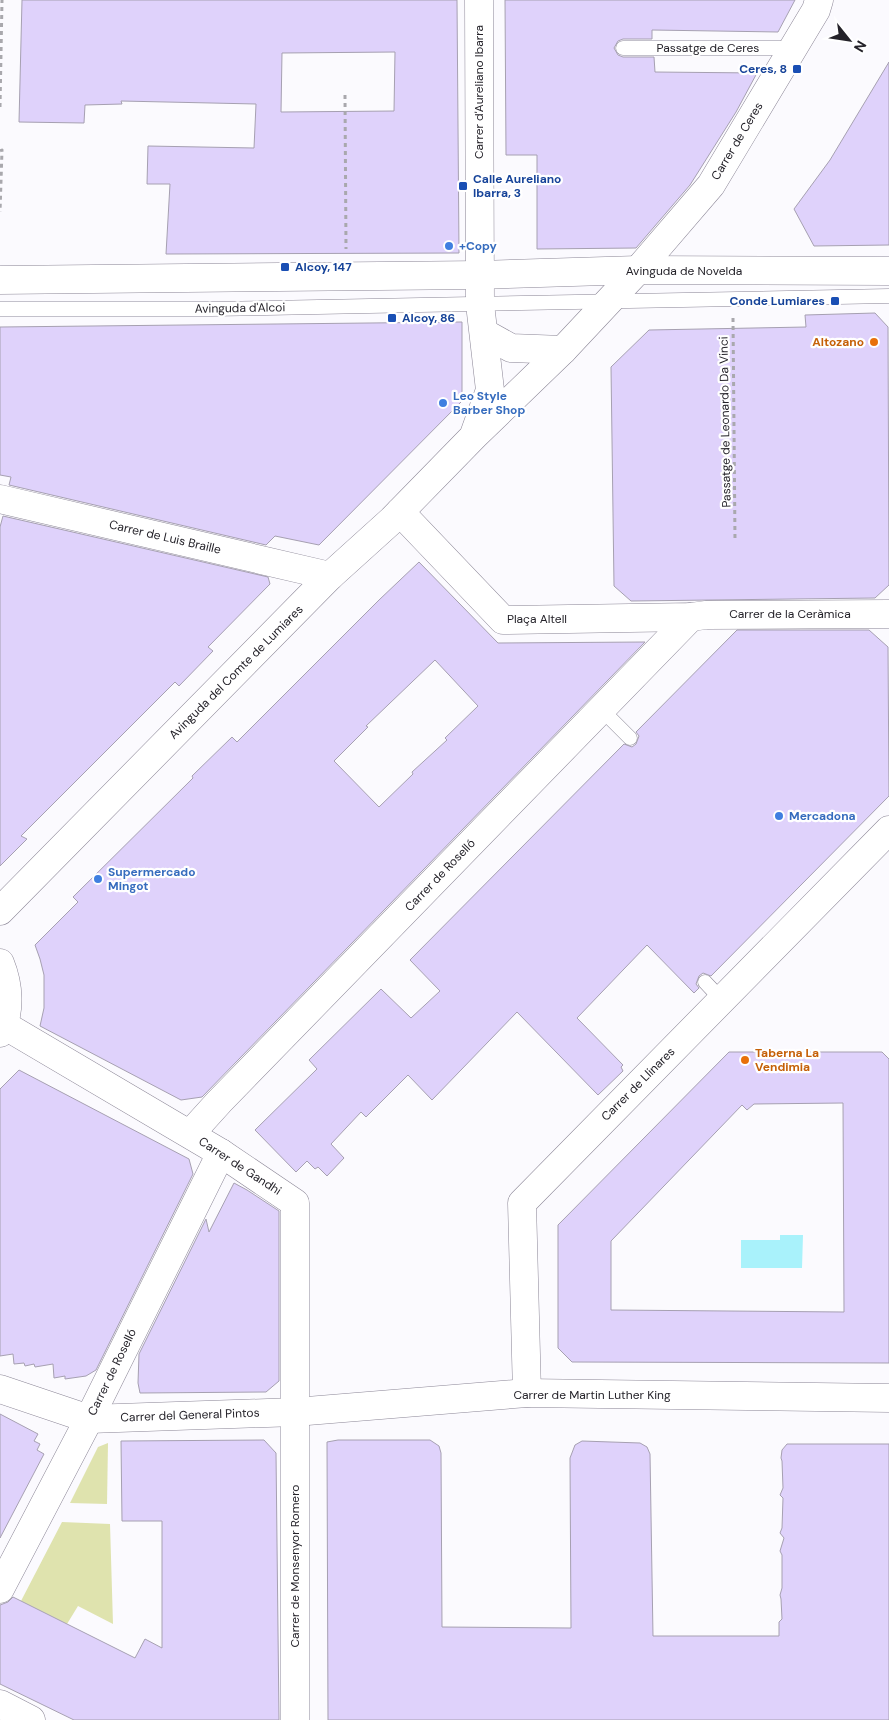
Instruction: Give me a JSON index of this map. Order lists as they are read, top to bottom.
{
  "streets": {
    "street": [
      "Carrer d'Aureliano Ibarra",
      "Carrer de Ceres",
      "Avinguda de Novelda",
      "Carrer de Luis Braille",
      "Carrer de la Ceràmica",
      "Plaça Altell",
      "Avinguda del Comte de Lumiares",
      "Carrer de Roselló",
      "Carrer de Llinares",
      "Carrer de Gandhi",
      "Carrer de Martin Luther King",
      "Carrer del General Pintos",
      "Carrer de Monsenyor Romero"
    ],
    "lane": ["Passatge de Ceres", "Avinguda d'Alcoi"],
    "path": ["Passatge de Leonardo Da Vinci"]
  },
  "crossings": [
    ["Passatge de Ceres", "Carrer de Ceres"],
    ["Carrer d'Aureliano Ibarra", "Avinguda de Novelda"],
    ["Carrer d'Aureliano Ibarra", "Avinguda d'Alcoi"],
    ["Carrer d'Aureliano Ibarra", "Avinguda del Comte de Lumiares"],
    ["Carrer de Ceres", "Avinguda de Novelda"],
    ["Carrer de Ceres", "Avinguda del Comte de Lumiares"],
    ["Avinguda de Novelda", "Avinguda del Comte de Lumiares"],
    ["Avinguda d'Alcoi", "Avinguda del Comte de Lumiares"],
    ["Carrer de Luis Braille", "Avinguda del Comte de Lumiares"],
    ["Carrer de la Ceràmica", "Plaça Altell"],
    ["Carrer de la Ceràmica", "Carrer de Roselló"],
    ["Plaça Altell", "Avinguda del Comte de Lumiares"],
    ["Plaça Altell", "Carrer de Roselló"],
    ["Carrer de Roselló", "Carrer de Gandhi"],
    ["Carrer de Roselló", "Carrer del General Pintos"],
    ["Carrer de Llinares", "Carrer de Martin Luther King"],
    ["Carrer de Gandhi", "Carrer de Martin Luther King"],
    ["Carrer de Gandhi", "Carrer del General Pintos"],
    ["Carrer de Gandhi", "Carrer de Monsenyor Romero"],
    ["Carrer de Martin Luther King", "Carrer del General Pintos"],
    ["Carrer de Martin Luther King", "Carrer de Monsenyor Romero"],
    ["Carrer del General Pintos", "Carrer de Monsenyor Romero"]
  ],
  "places": {
    "transit": [
      "Ceres, 8",
      "Calle Aureliano Ibarra, 3",
      "Alcoy, 147",
      "Conde Lumiares",
      "Alcoy, 86"
    ],
    "other": [
      "+Copy",
      "Altozano",
      "Leo Style Barber Shop",
      "Mercadona",
      "Supermercado Mingot",
      "Taberna La Vendimia"
    ]
  },
  "north": "bottom right"
}
